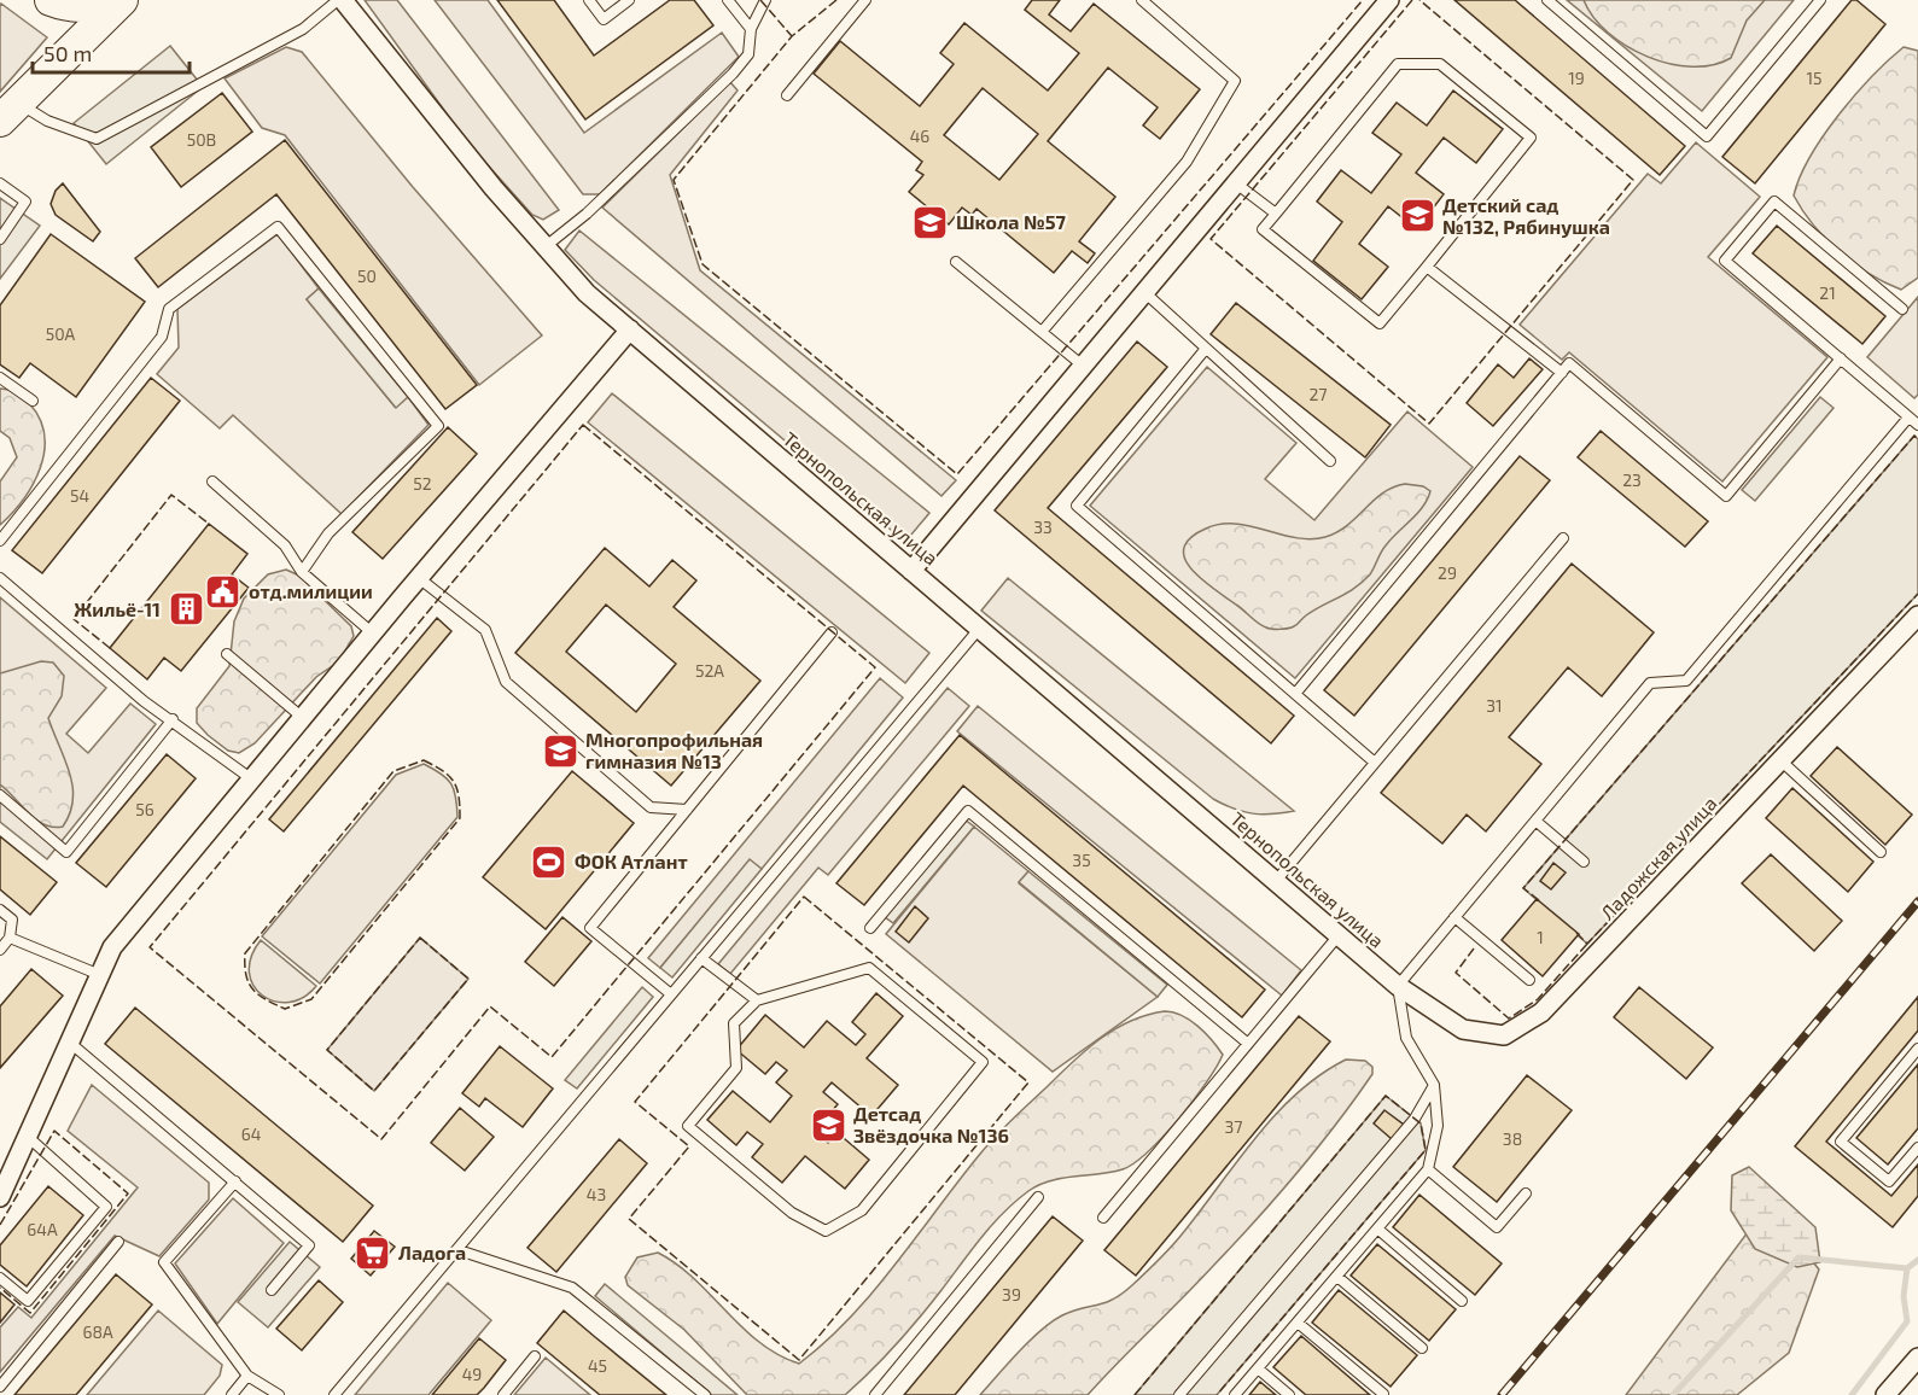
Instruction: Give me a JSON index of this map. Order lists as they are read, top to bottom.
{
  "streets": {
    "street": ["Тернопольская улица", "Ладожская улица"]
  },
  "crossings": [
    ["Тернопольская улица", "Ладожская улица"]
  ],
  "places": {
    "school or university": [
      "Детский сад №132, Рябинушка",
      "Школа №57",
      "Многопрофильная гимназия №13",
      "Детсад Звёздочка №136"
    ],
    "public building": ["отд.милиции"],
    "building": ["Жильё-11"],
    "sports": ["ФОК Атлант"],
    "supermarket": ["Ладога"]
  },
  "house_numbers": [
    "19",
    "15",
    "46",
    "50В",
    "50",
    "21",
    "50А",
    "27",
    "23",
    "52",
    "54",
    "33",
    "29",
    "52А",
    "31",
    "56",
    "35",
    "1",
    "37",
    "64",
    "38",
    "43",
    "64А",
    "39",
    "68А",
    "45",
    "49"
  ],
  "scale_bar": "50 m"
}
